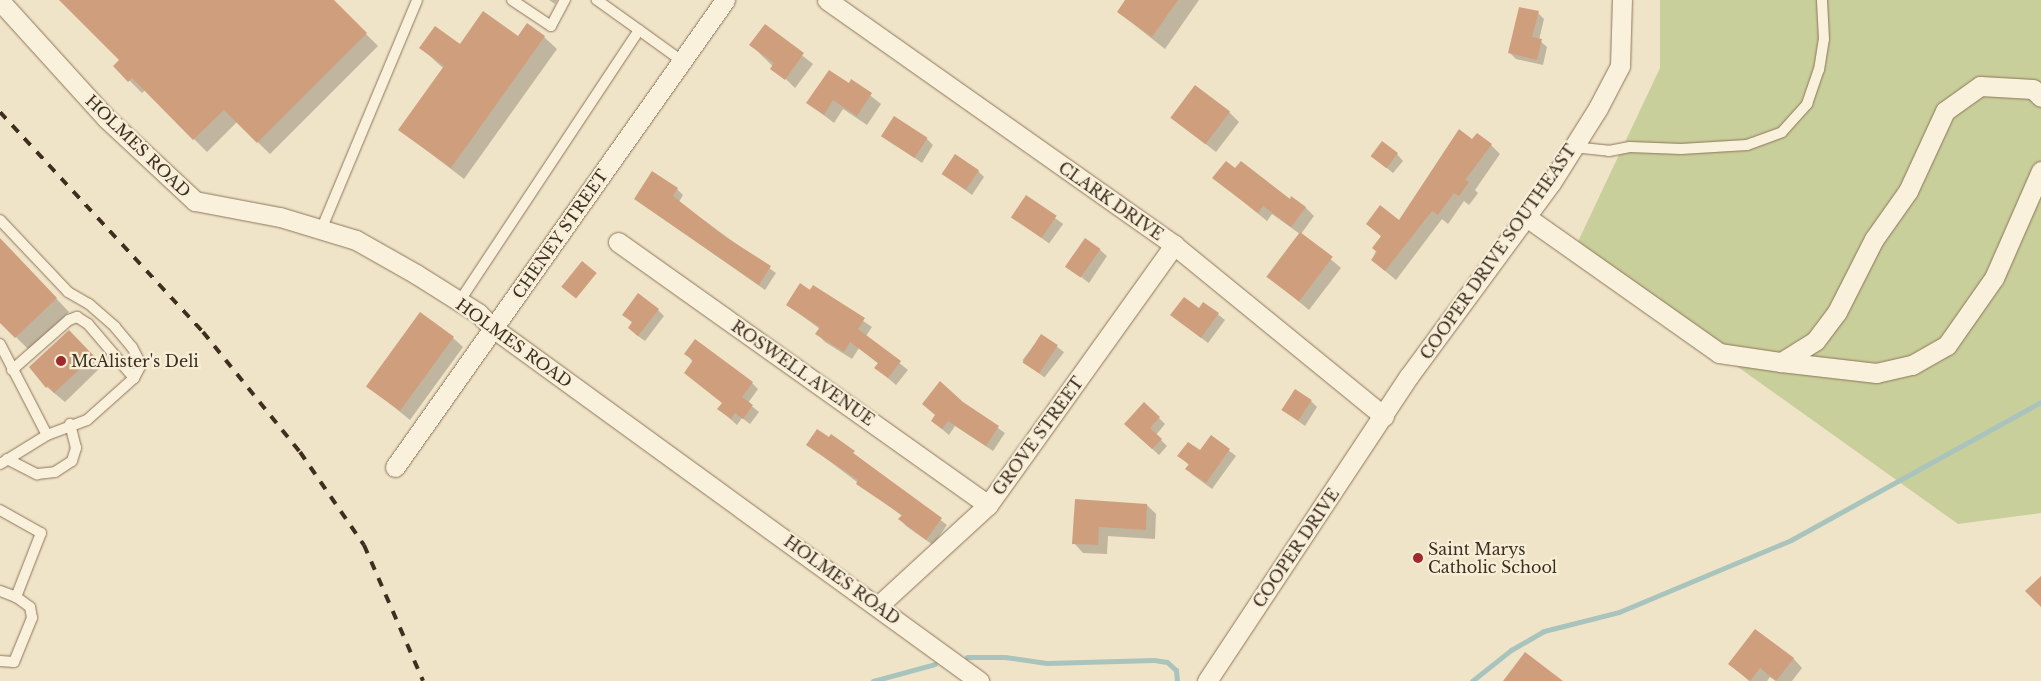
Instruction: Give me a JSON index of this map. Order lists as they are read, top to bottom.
{
  "streets": {
    "street": [
      "HOLMES ROAD",
      "CLARK DRIVE",
      "CHENEY STREET",
      "COOPER DRIVE SOUTHEAST",
      "ROSWELL AVENUE",
      "GROVE STREET",
      "COOPER DRIVE"
    ]
  },
  "crossings": [
    ["HOLMES ROAD", "CHENEY STREET"],
    ["HOLMES ROAD", "GROVE STREET"],
    ["CLARK DRIVE", "COOPER DRIVE SOUTHEAST"],
    ["CLARK DRIVE", "GROVE STREET"],
    ["CLARK DRIVE", "COOPER DRIVE"],
    ["COOPER DRIVE SOUTHEAST", "COOPER DRIVE"],
    ["ROSWELL AVENUE", "GROVE STREET"]
  ],
  "places": ["McAlister's Deli", "Saint Marys Catholic School"]
}
